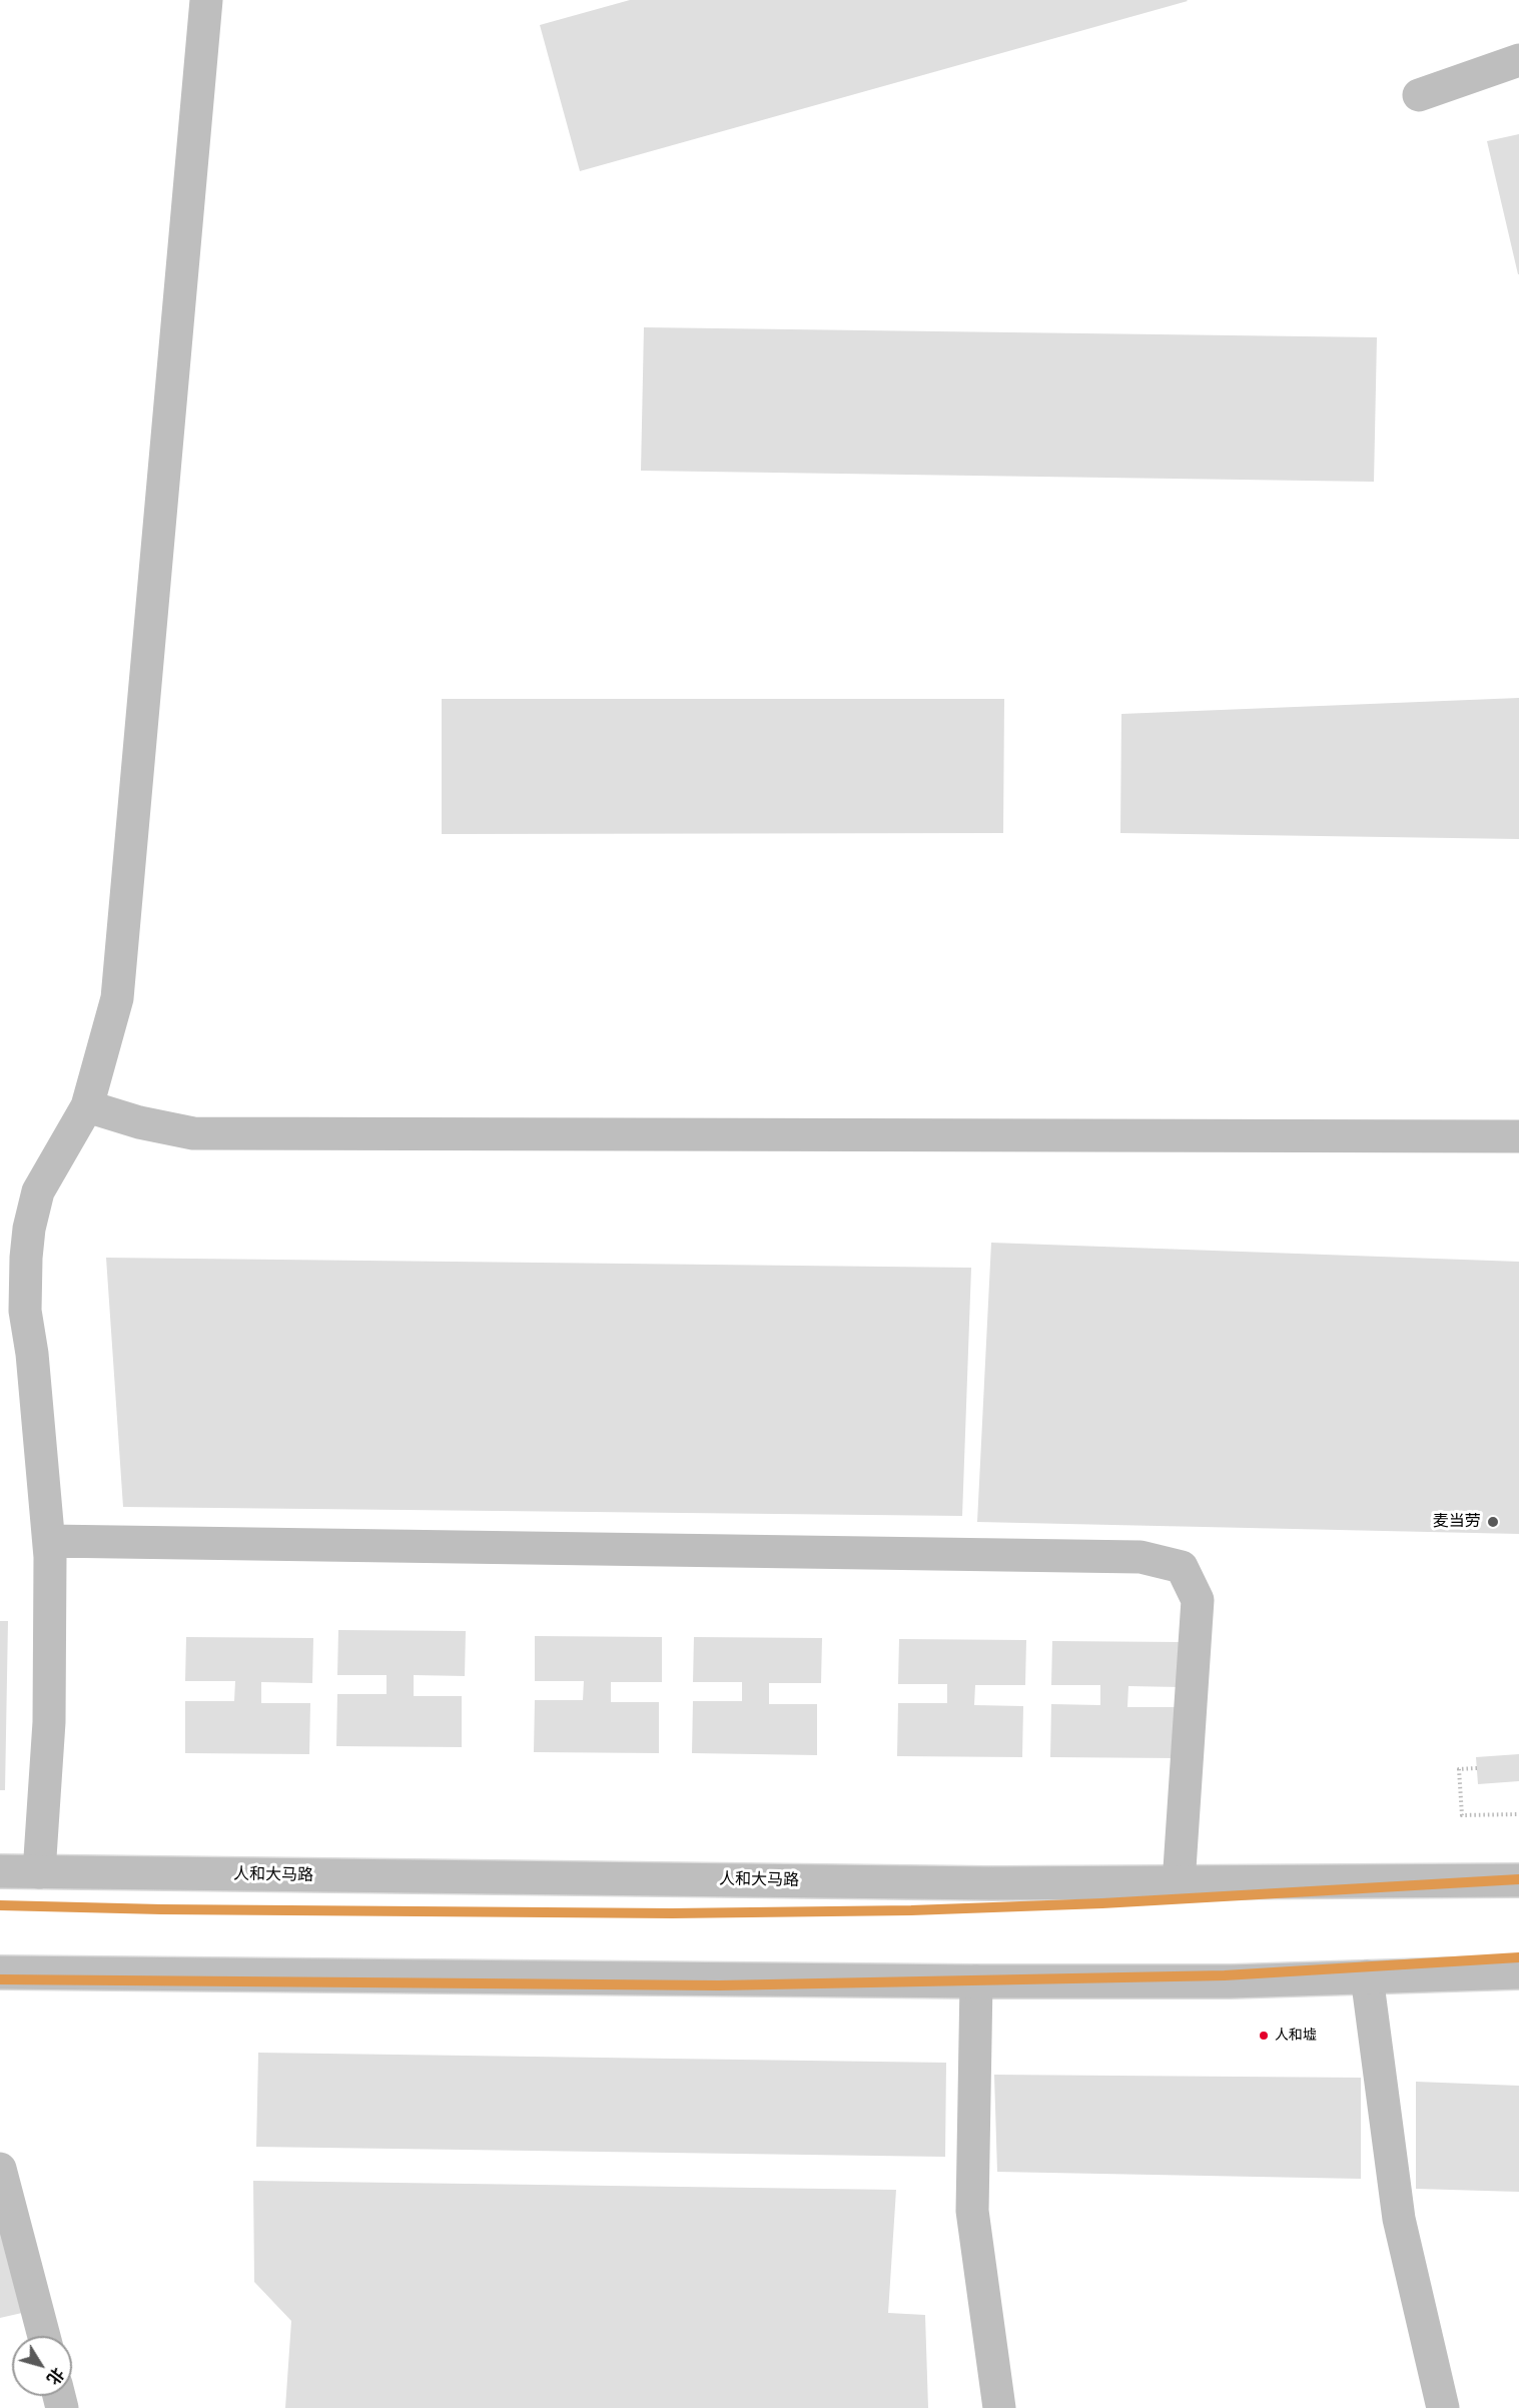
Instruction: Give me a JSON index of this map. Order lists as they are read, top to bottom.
{
  "streets": {
    "main road": ["人和大马路"]
  },
  "places": ["麦当劳", "人和墟"],
  "north": "bottom right"
}
